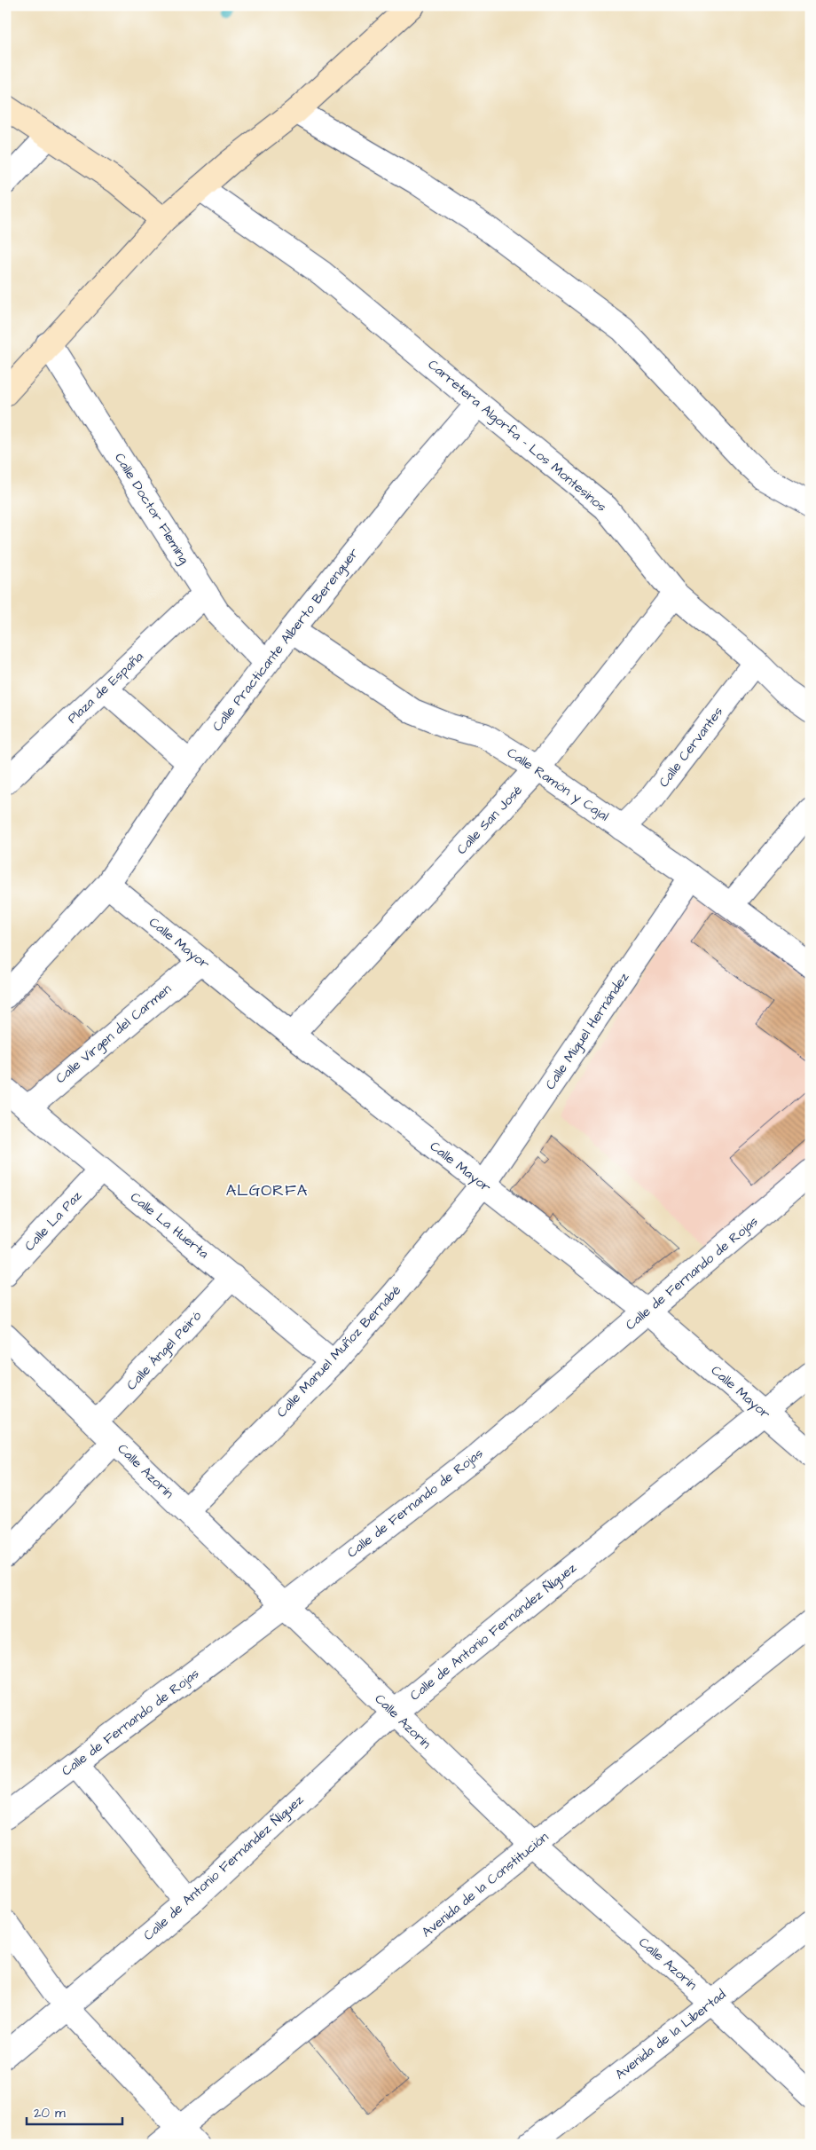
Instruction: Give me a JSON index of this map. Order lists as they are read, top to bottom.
{
  "streets": {
    "street": [
      "Carretera Algorfa - Los Montesinos",
      "Calle Doctor Fleming",
      "Calle Practicante Alberto Berenguer",
      "Plaza de España",
      "Calle Cervantes",
      "Calle Ramón y Cajal",
      "Calle San José",
      "Calle Mayor",
      "Calle Miguel Hernández",
      "Calle Virgen del Carmen",
      "Calle La Paz",
      "Calle La Huerta",
      "Calle de Fernando de Rojas",
      "Calle Ángel Peiró",
      "Calle Manuel Muñoz Bernabé",
      "Calle Azorín",
      "Calle de Antonio Fernández Ñíguez",
      "Avenida de la Constitución",
      "Avenida de la Libertad"
    ]
  },
  "crossings": [
    ["Carretera Algorfa - Los Montesinos", "Calle Practicante Alberto Berenguer"],
    ["Carretera Algorfa - Los Montesinos", "Calle Cervantes"],
    ["Carretera Algorfa - Los Montesinos", "Calle San José"],
    ["Calle Doctor Fleming", "Calle Practicante Alberto Berenguer"],
    ["Calle Doctor Fleming", "Plaza de España"],
    ["Calle Practicante Alberto Berenguer", "Calle Ramón y Cajal"],
    ["Calle Practicante Alberto Berenguer", "Calle Mayor"],
    ["Calle Cervantes", "Calle Ramón y Cajal"],
    ["Calle Ramón y Cajal", "Calle San José"],
    ["Calle Ramón y Cajal", "Calle Miguel Hernández"],
    ["Calle San José", "Calle Mayor"],
    ["Calle Mayor", "Calle Miguel Hernández"],
    ["Calle Mayor", "Calle Virgen del Carmen"],
    ["Calle Mayor", "Calle de Fernando de Rojas"],
    ["Calle Mayor", "Calle Manuel Muñoz Bernabé"],
    ["Calle Mayor", "Calle de Antonio Fernández Ñíguez"],
    ["Calle Miguel Hernández", "Calle Manuel Muñoz Bernabé"],
    ["Calle Virgen del Carmen", "Calle La Huerta"],
    ["Calle La Paz", "Calle La Huerta"],
    ["Calle La Huerta", "Calle Ángel Peiró"],
    ["Calle La Huerta", "Calle Manuel Muñoz Bernabé"],
    ["Calle de Fernando de Rojas", "Calle Azorín"],
    ["Calle Ángel Peiró", "Calle Azorín"],
    ["Calle Manuel Muñoz Bernabé", "Calle Azorín"],
    ["Calle Azorín", "Calle de Antonio Fernández Ñíguez"],
    ["Calle Azorín", "Avenida de la Constitución"],
    ["Calle Azorín", "Avenida de la Libertad"]
  ],
  "districts": ["ALGORFA"],
  "scale_bar": "20 m"
}
